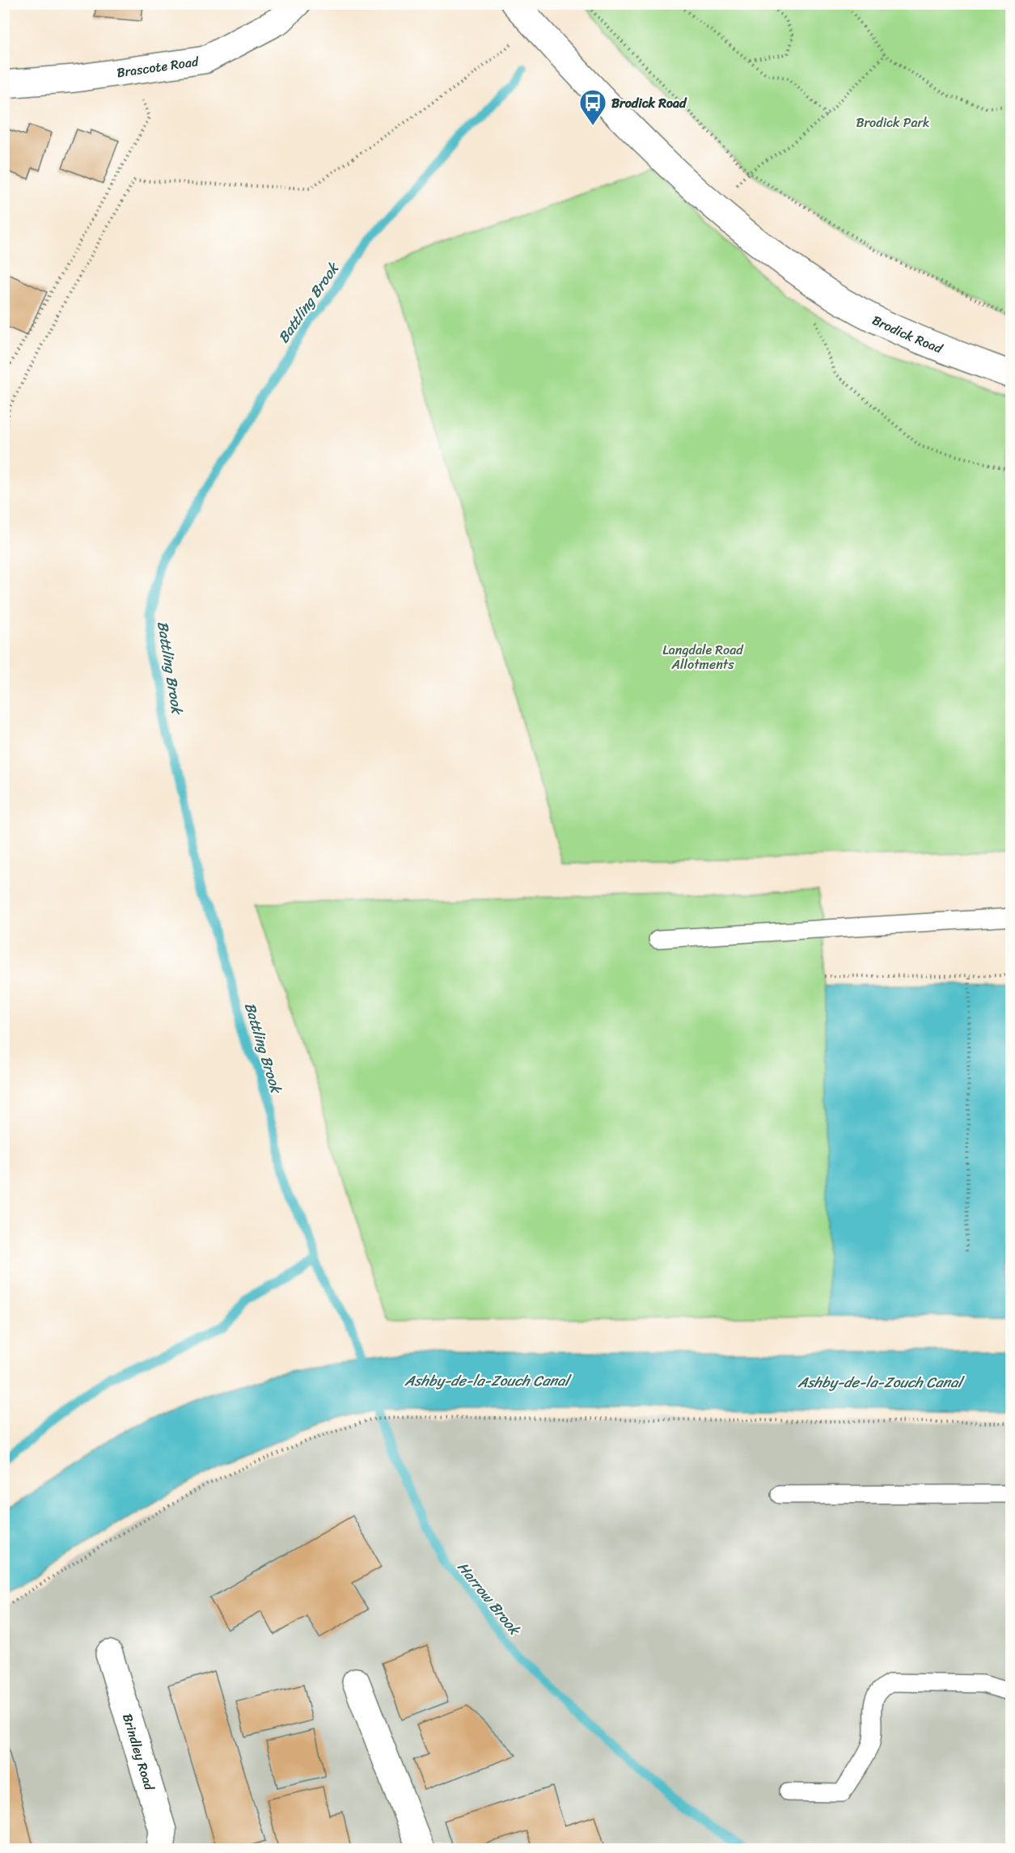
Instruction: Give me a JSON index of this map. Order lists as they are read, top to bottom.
{
  "streets": {
    "street": ["Brascote Road", "Brodick Road", "Brindley Road"]
  },
  "water": ["Battling Brook", "Ashby-de-la-Zouch Canal", "Harrow Brook"],
  "parks": ["Brodick Park", "Langdale Road Allotments"],
  "places": {
    "bus stop": ["Brodick Road"]
  }
}
